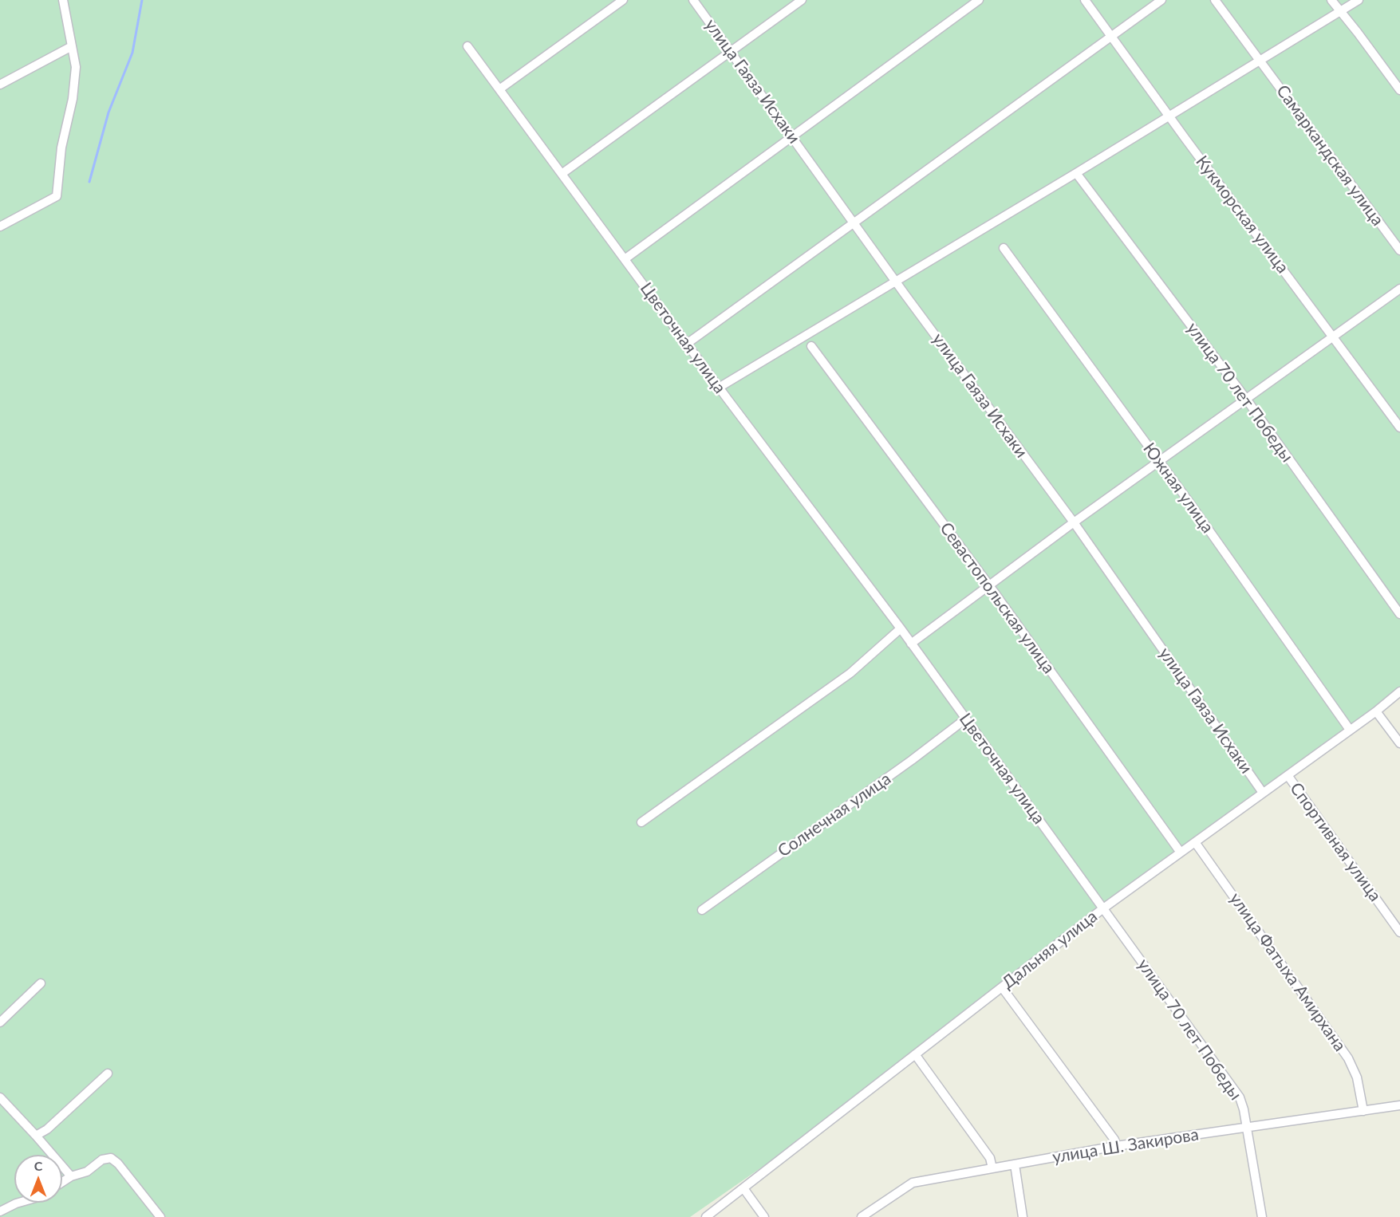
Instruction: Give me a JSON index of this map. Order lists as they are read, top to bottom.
{
  "streets": {
    "street": [
      "улица Гаяза Исхаки",
      "Самаркандская улица",
      "Кукморская улица",
      "Цветочная улица",
      "улица 70 лет Победы",
      "Южная улица",
      "Севастопольская улица",
      "Солнечная улица",
      "Спортивная улица",
      "Дальняя улица",
      "улица Фатыха Амирхана",
      "улица Ш. Закирова"
    ]
  },
  "crossings": [
    ["улица Гаяза Исхаки", "Дальняя улица"],
    ["Цветочная улица", "улица 70 лет Победы"],
    ["Цветочная улица", "Солнечная улица"],
    ["Цветочная улица", "Дальняя улица"],
    ["улица 70 лет Победы", "Дальняя улица"],
    ["улица 70 лет Победы", "улица Ш. Закирова"],
    ["Южная улица", "Дальняя улица"],
    ["Севастопольская улица", "Дальняя улица"],
    ["Спортивная улица", "Дальняя улица"],
    ["Дальняя улица", "улица Фатыха Амирхана"],
    ["улица Фатыха Амирхана", "улица Ш. Закирова"]
  ],
  "north": "top"
}
